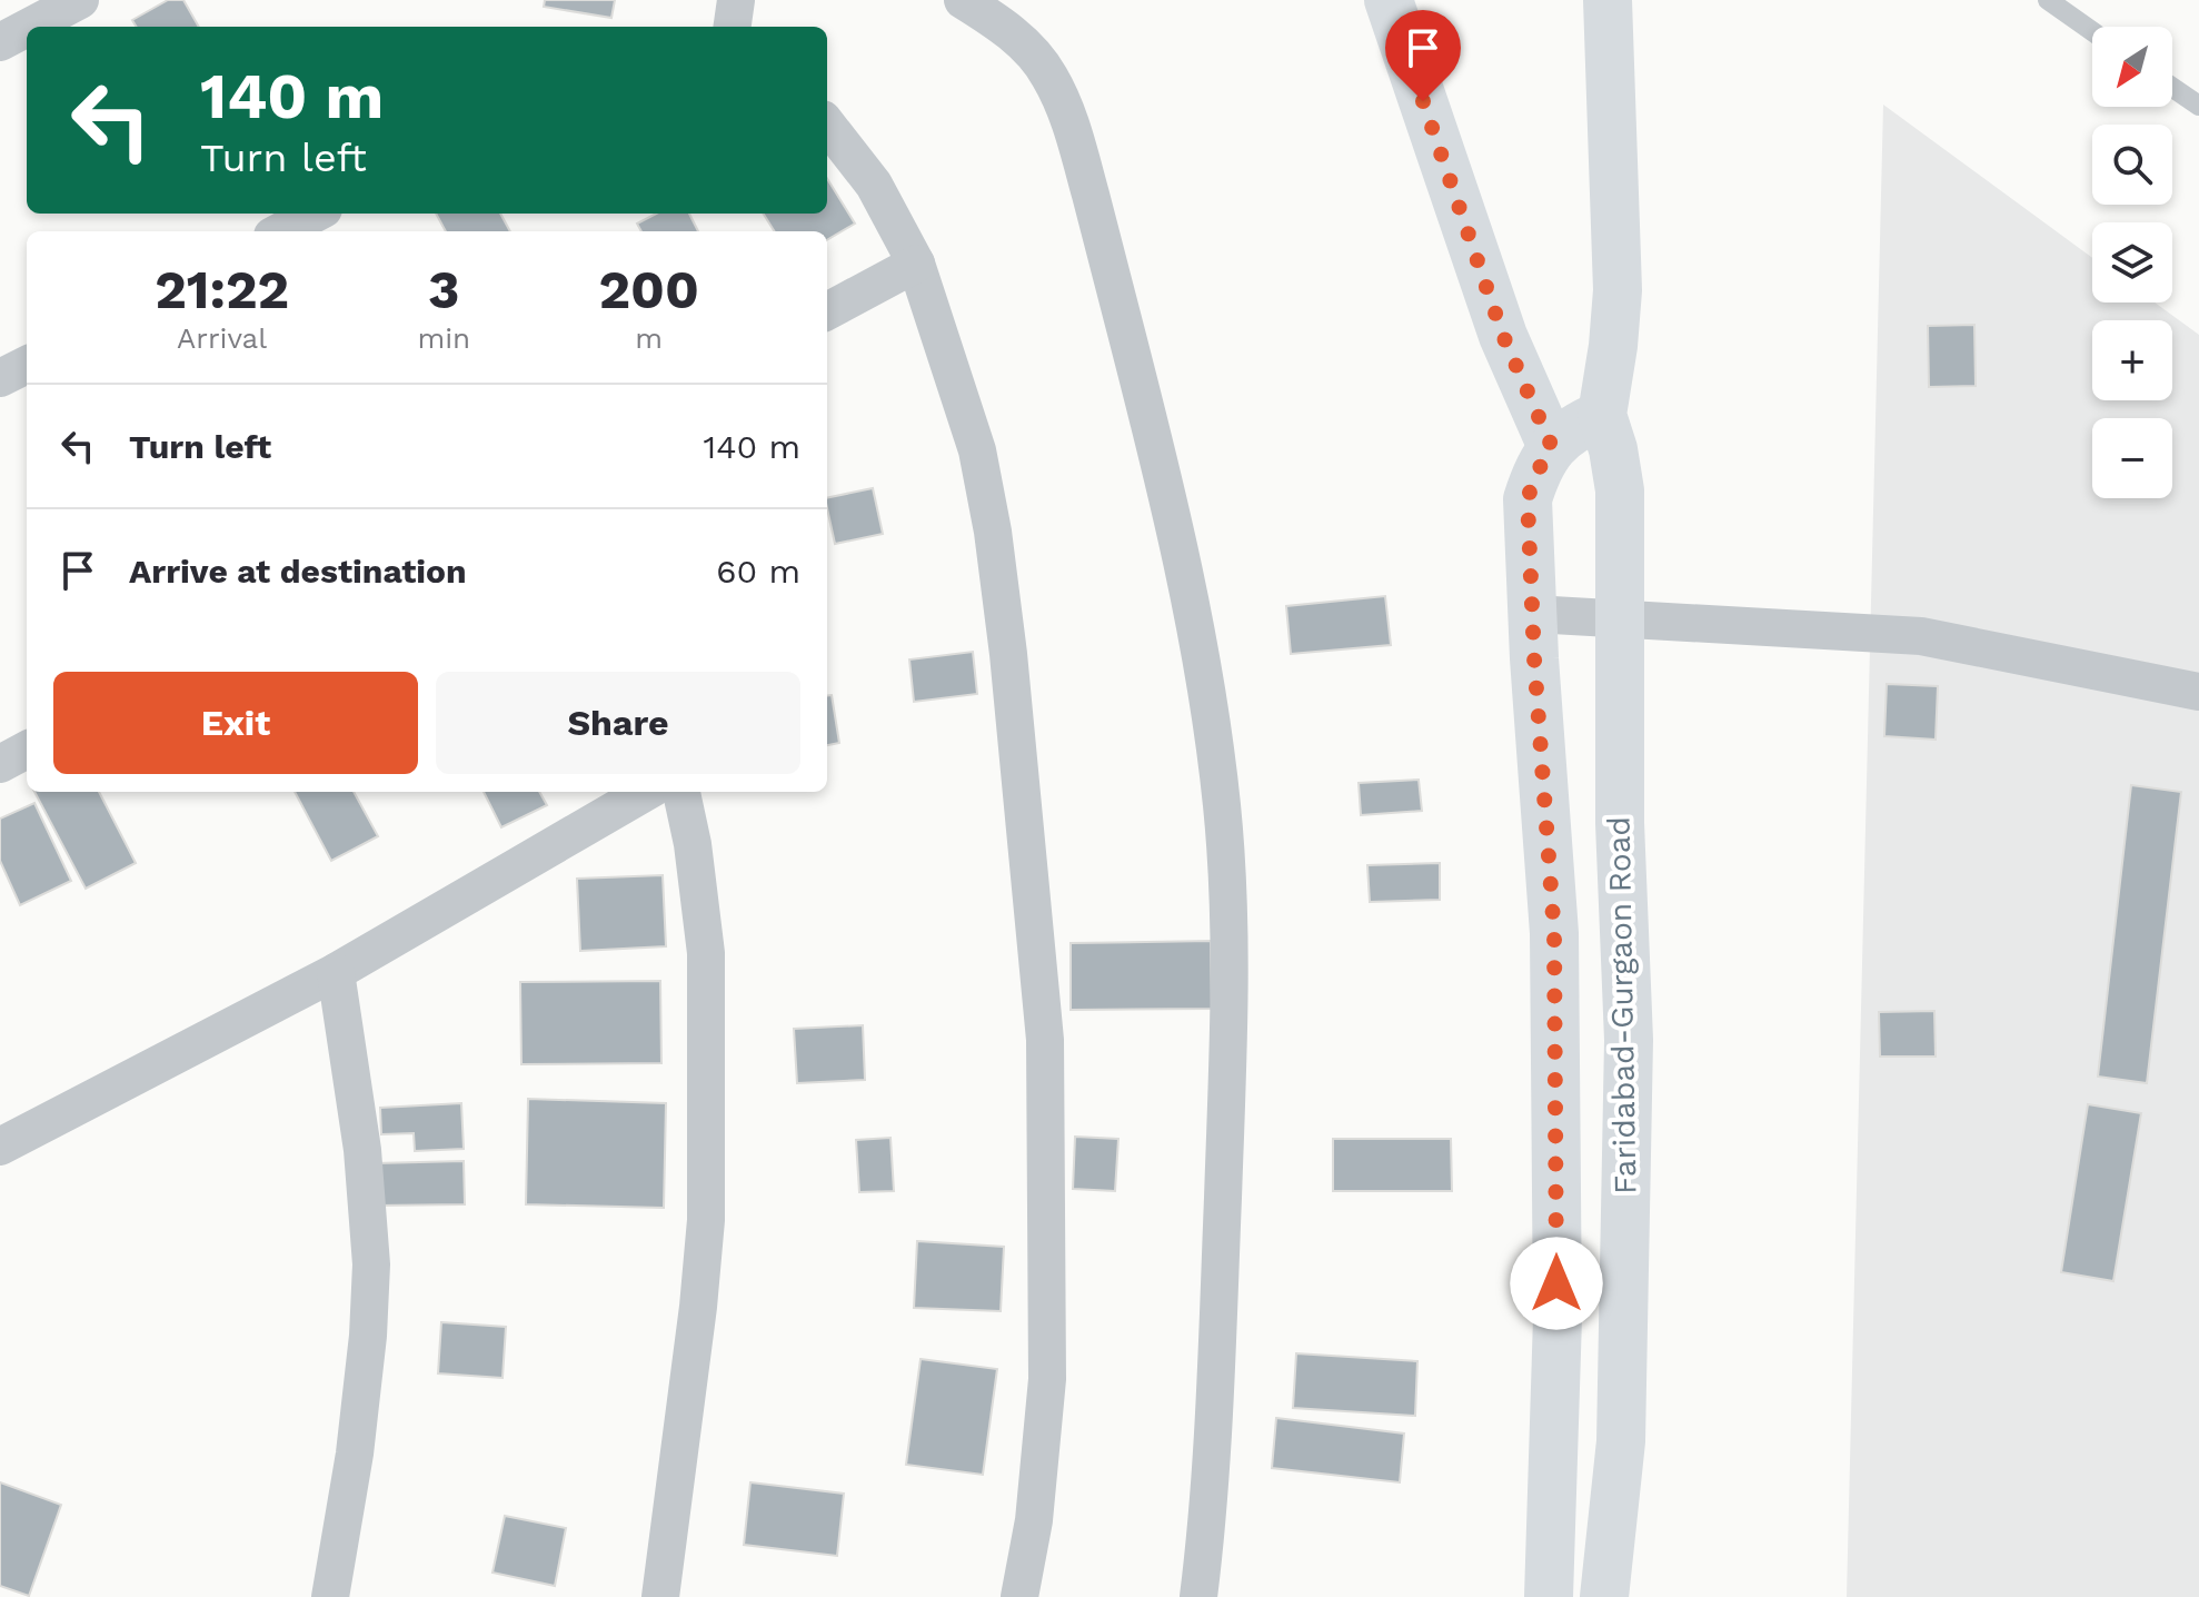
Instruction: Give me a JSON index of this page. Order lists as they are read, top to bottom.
{
  "streets": {
    "main road": ["Faridabad-Gurgaon Road"]
  },
  "north": "bottom left",
  "page": {
    "map_buttons": ["+", "−"],
    "turn": ["140 m", "Turn left"],
    "eta": [
      "21:22",
      "Arrival",
      "3",
      "min",
      "200",
      "m"
    ],
    "list": [
      {
        "name": "Turn left",
        "value": "140 m"
      },
      {
        "name": "Arrive at destination",
        "value": "60 m"
      }
    ],
    "buttons": ["Exit", "Share"]
  }
}
